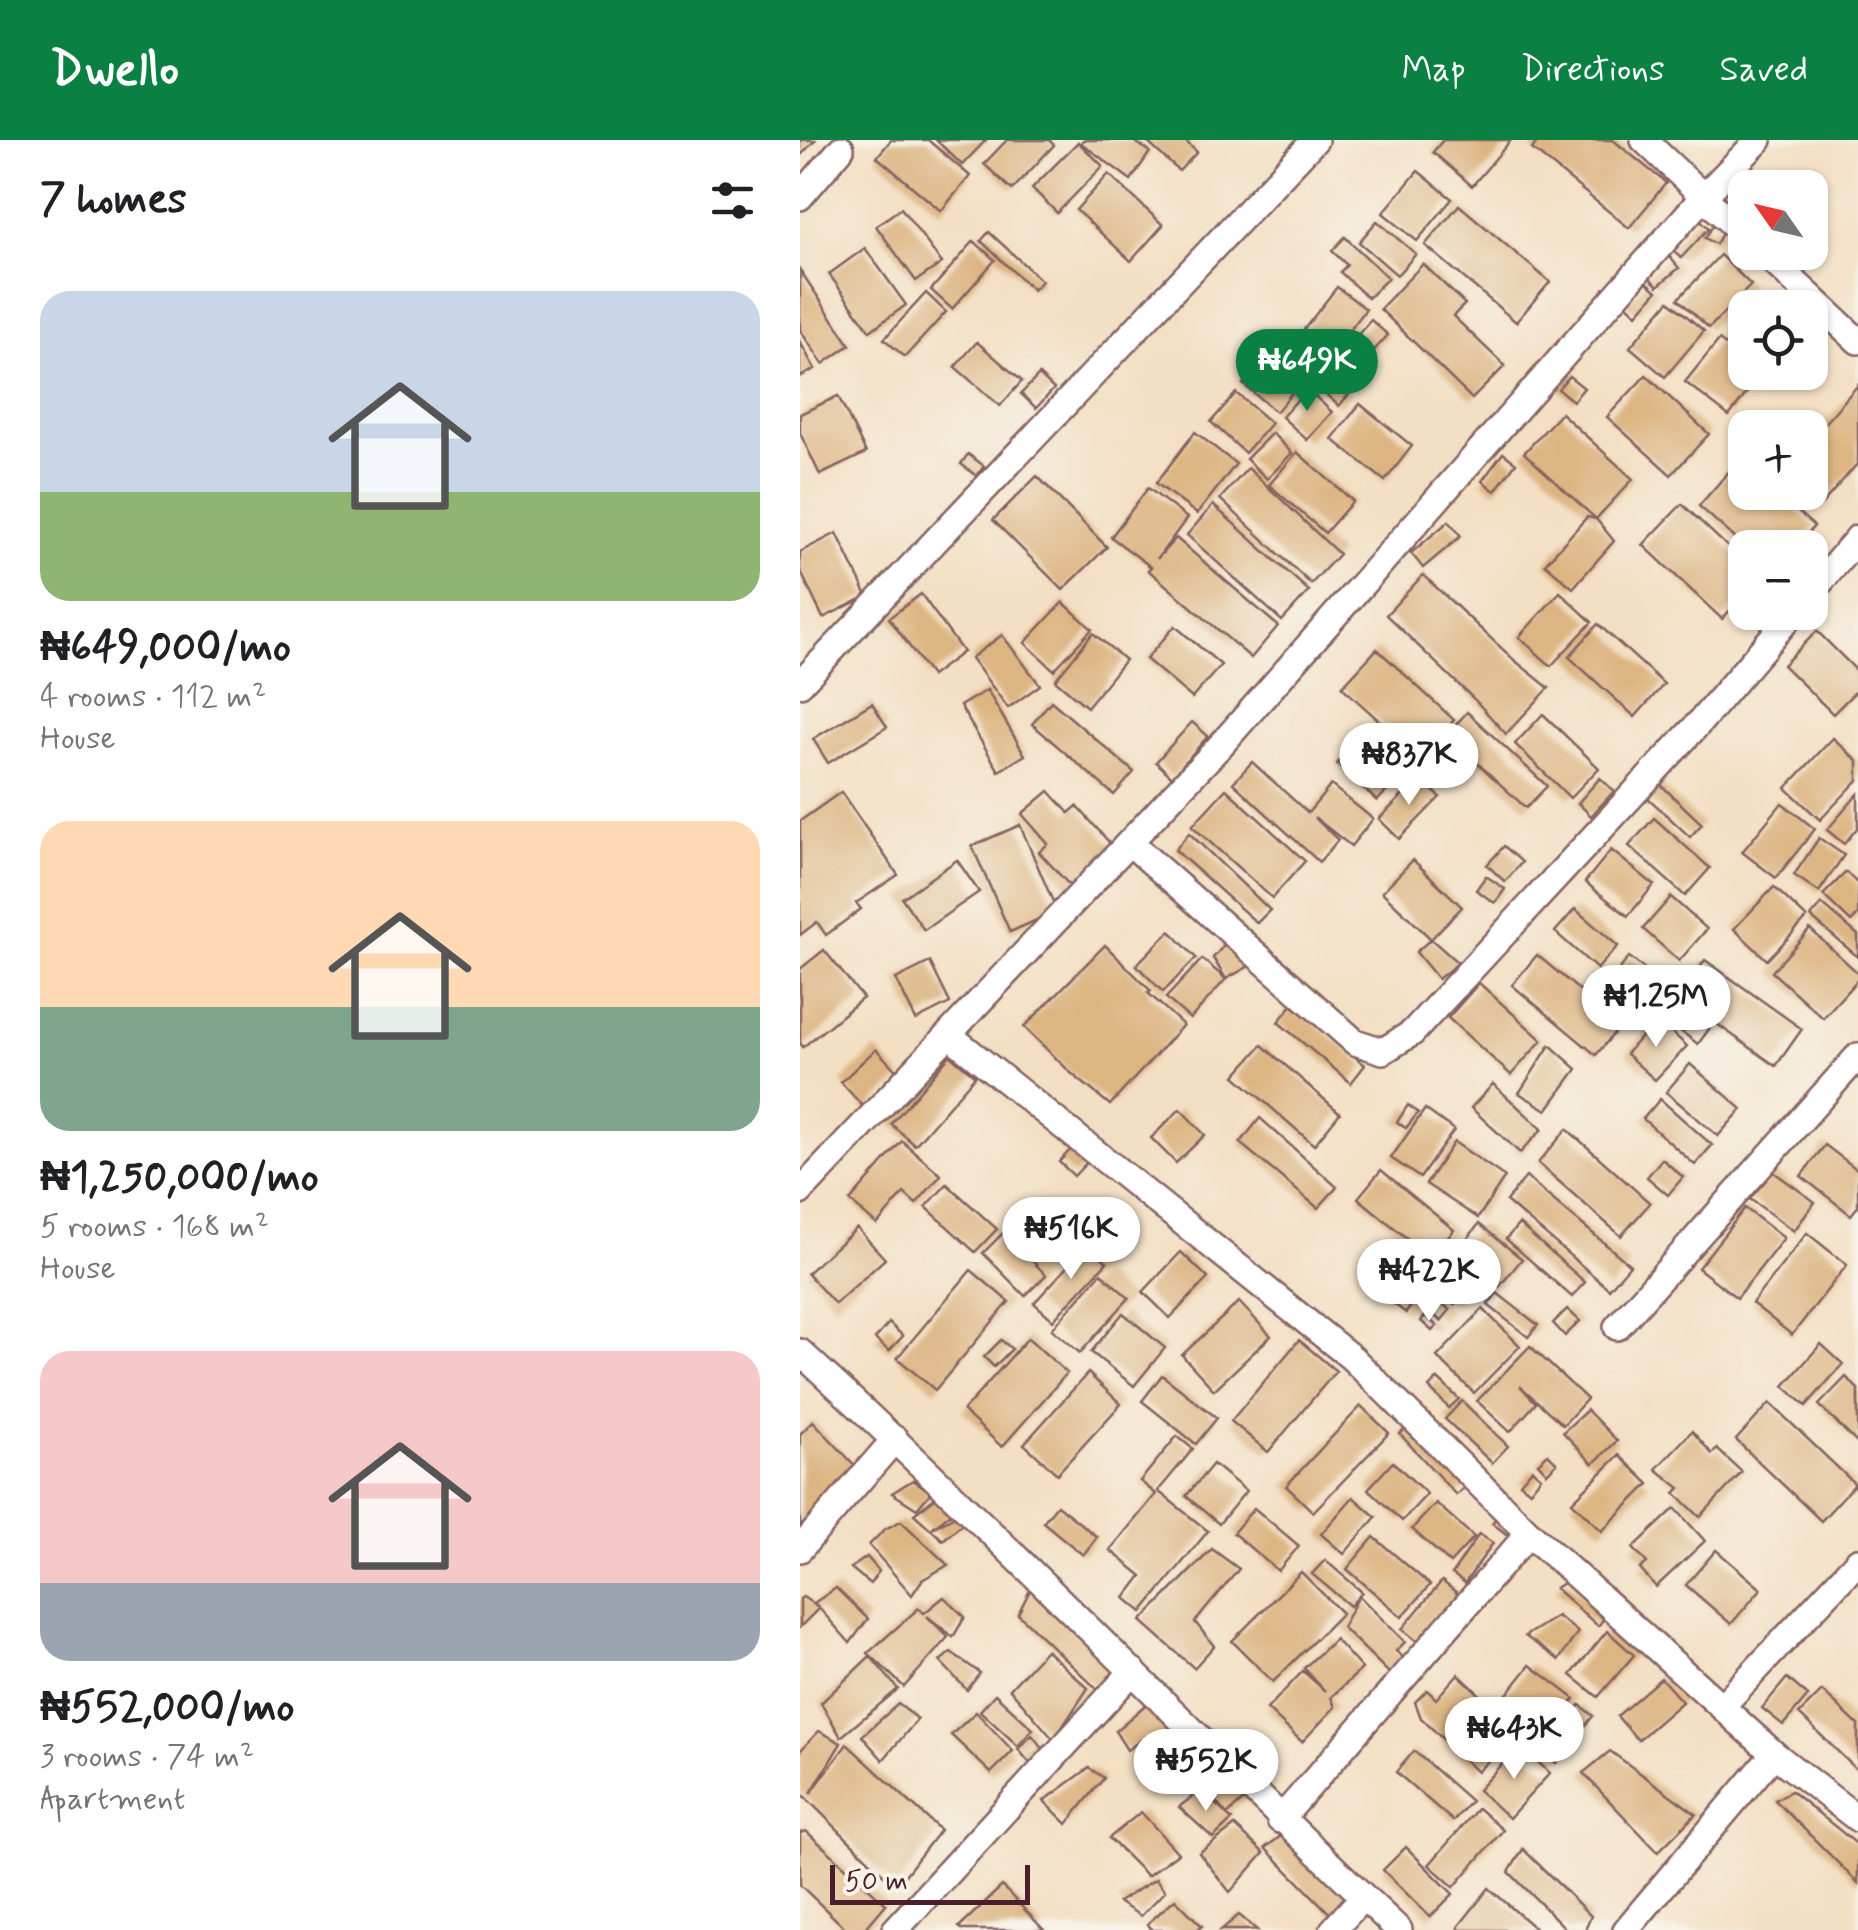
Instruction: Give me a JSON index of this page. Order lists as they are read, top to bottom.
{
  "scale_bar": "50 m",
  "north": "top left",
  "page": {
    "header": "Dwello",
    "nav": ["Map", "Directions", "Saved"],
    "heading": "7 homes",
    "map_buttons": ["+", "−"],
    "list": [
      {
        "name": "₦649,000/mo",
        "note": "4 rooms · 112 m² · House"
      },
      {
        "name": "₦1,250,000/mo",
        "note": "5 rooms · 168 m² · House"
      },
      {
        "name": "₦552,000/mo",
        "note": "3 rooms · 74 m² · Apartment"
      }
    ],
    "price": [
      "₦649K",
      "₦837K",
      "₦1.25M",
      "₦516K",
      "₦422K",
      "₦643K",
      "₦552K"
    ],
    "scale": "50 m"
  }
}
